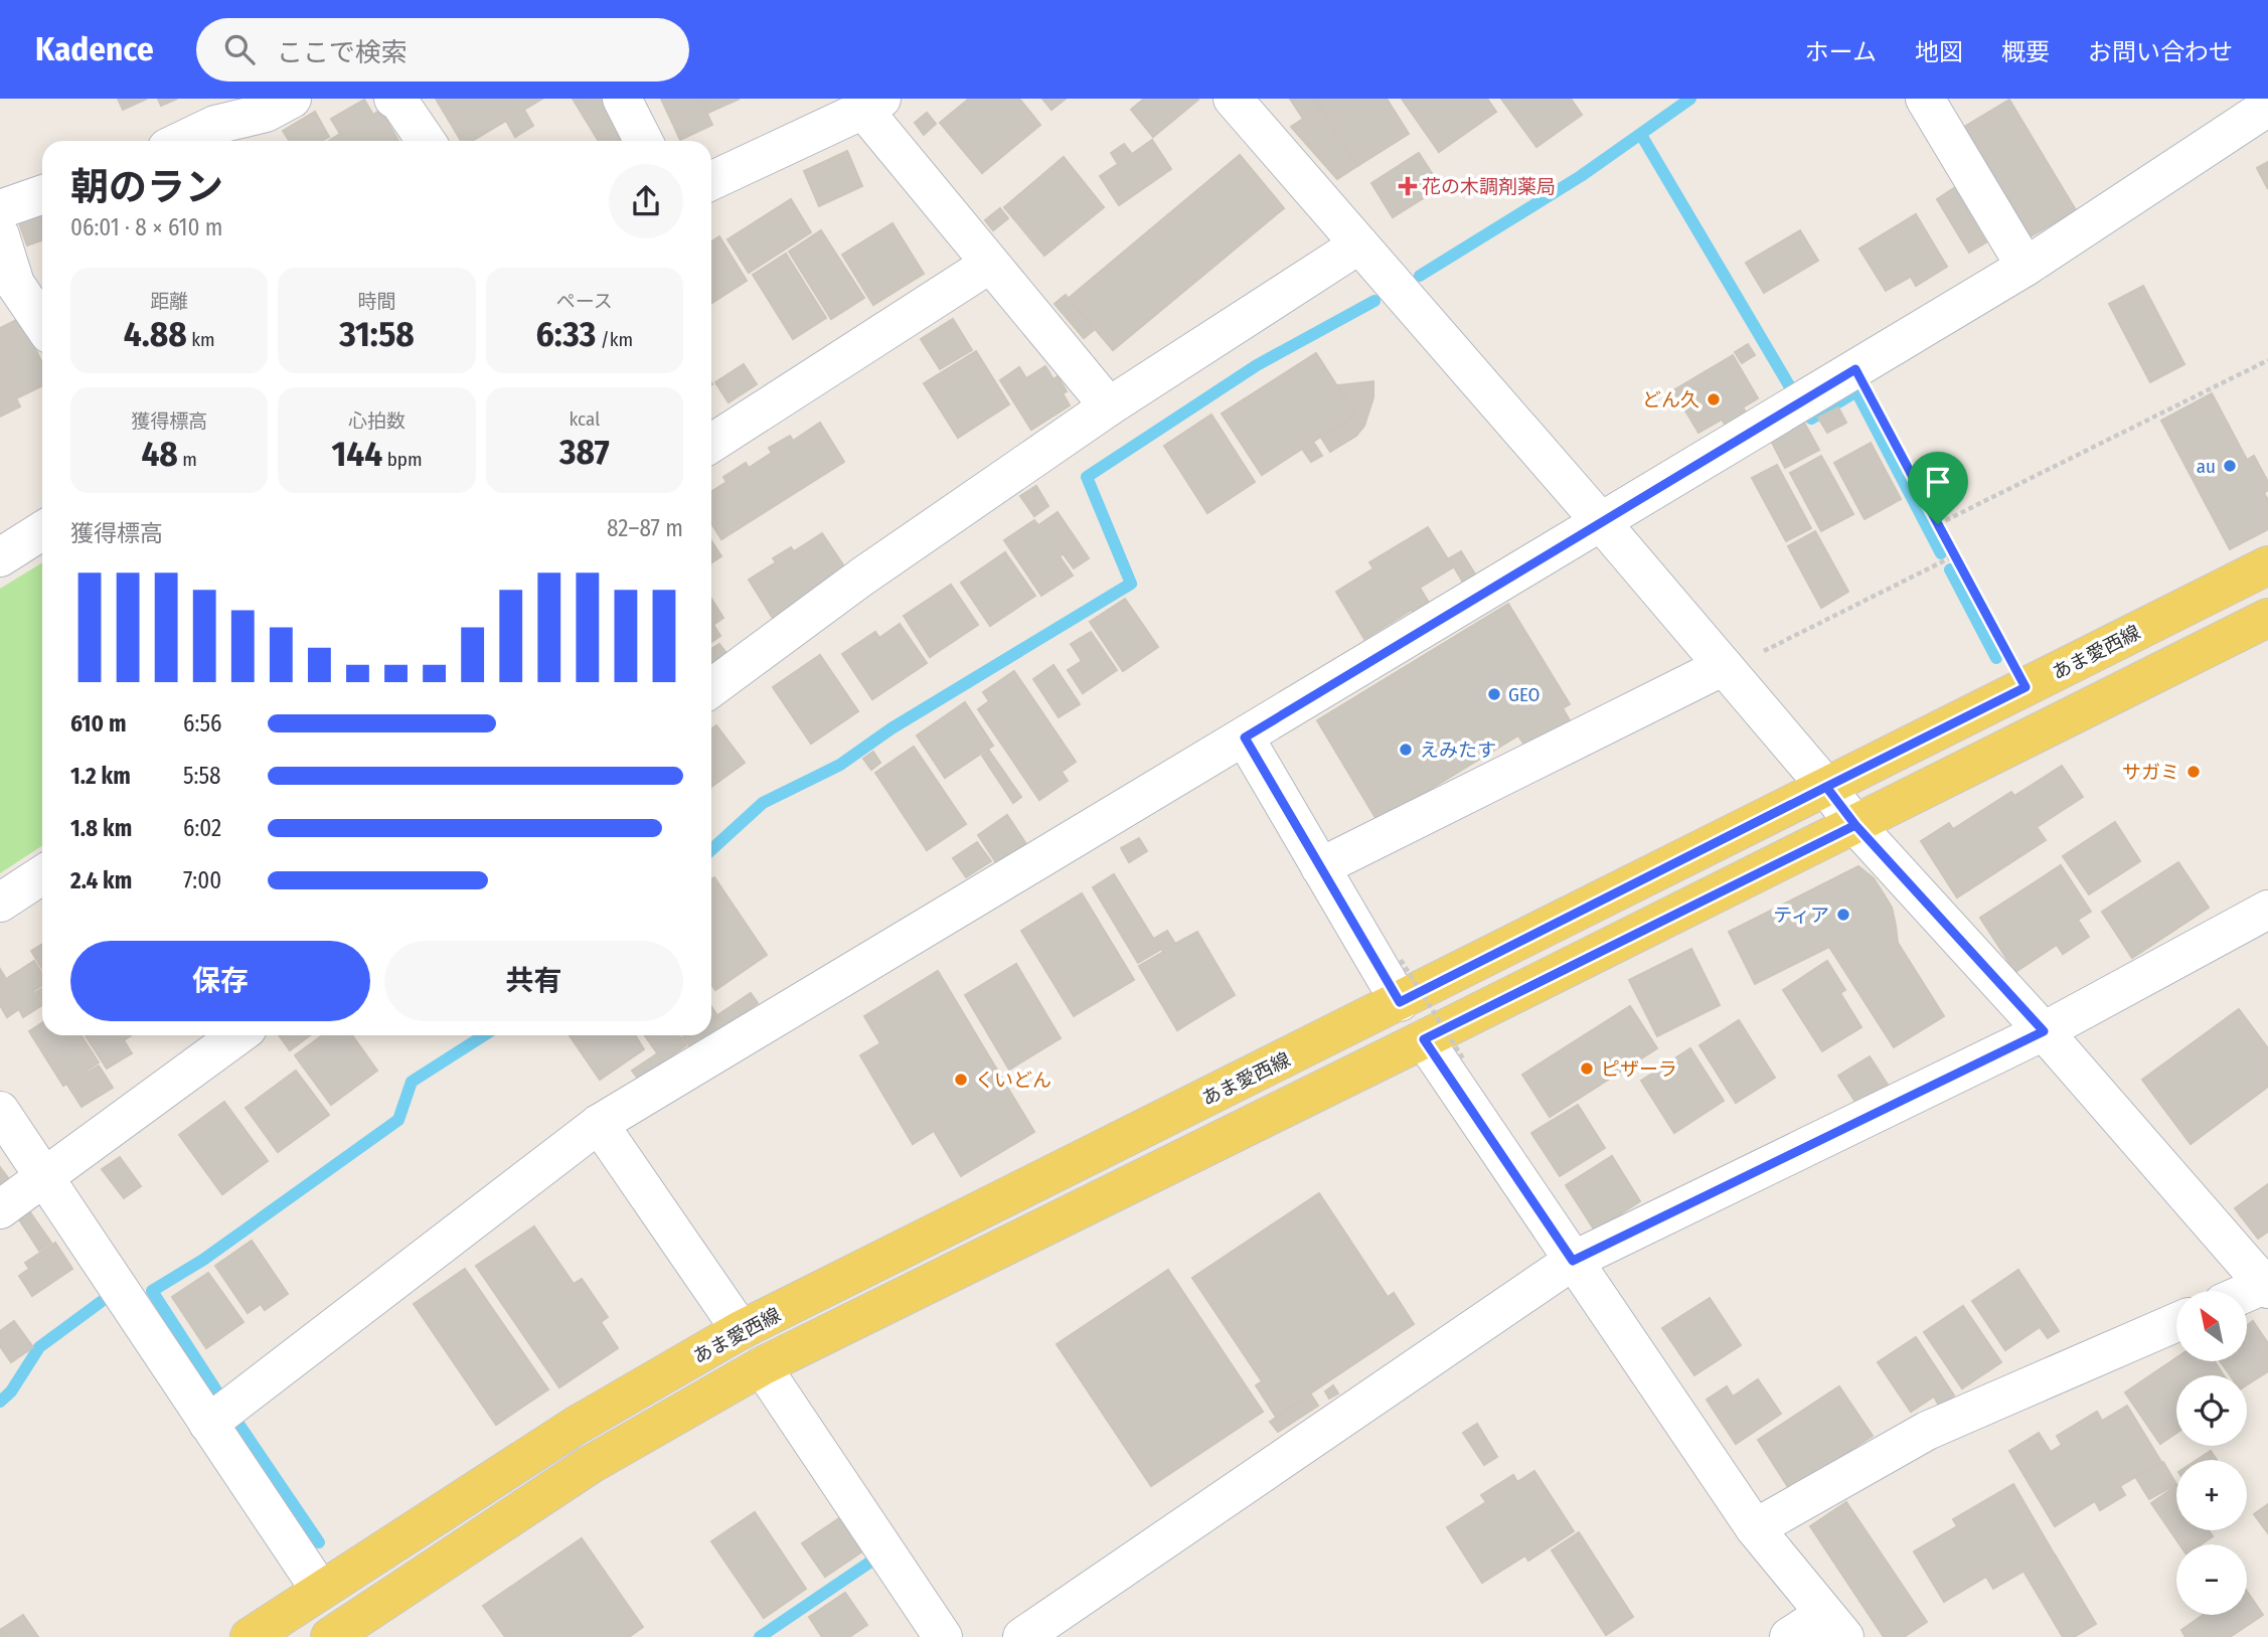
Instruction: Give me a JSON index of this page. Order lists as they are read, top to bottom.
{
  "streets": {
    "main road": ["あま愛西線"]
  },
  "places": {
    "health": ["花の木調剤薬局"],
    "other": [
      "どん久",
      "au",
      "GEO",
      "えみたす",
      "サガミ",
      "ティア",
      "ピザーラ",
      "くいどん"
    ]
  },
  "north": "top left",
  "page": {
    "header": "Kadence",
    "search": "ここで検索",
    "nav": [
      "ホーム",
      "地図",
      "概要",
      "お問い合わせ"
    ],
    "heading": ["朝のラン", "06:01 · 8 × 610 m"],
    "stats": [
      ["距離", "4.88 km"],
      ["時間", "31:58"],
      ["ペース", "6:33 /km"],
      ["獲得標高", "48 m"],
      ["心拍数", "144 bpm"],
      ["kcal", "387"]
    ],
    "chart": ["獲得標高", "82–87 m"],
    "list": [
      {
        "name": "610 m",
        "note": "6:56"
      },
      {
        "name": "1.2 km",
        "note": "5:58"
      },
      {
        "name": "1.8 km",
        "note": "6:02"
      },
      {
        "name": "2.4 km",
        "note": "7:00"
      }
    ],
    "buttons": ["保存", "共有"],
    "map_buttons": ["+", "−"]
  }
}
